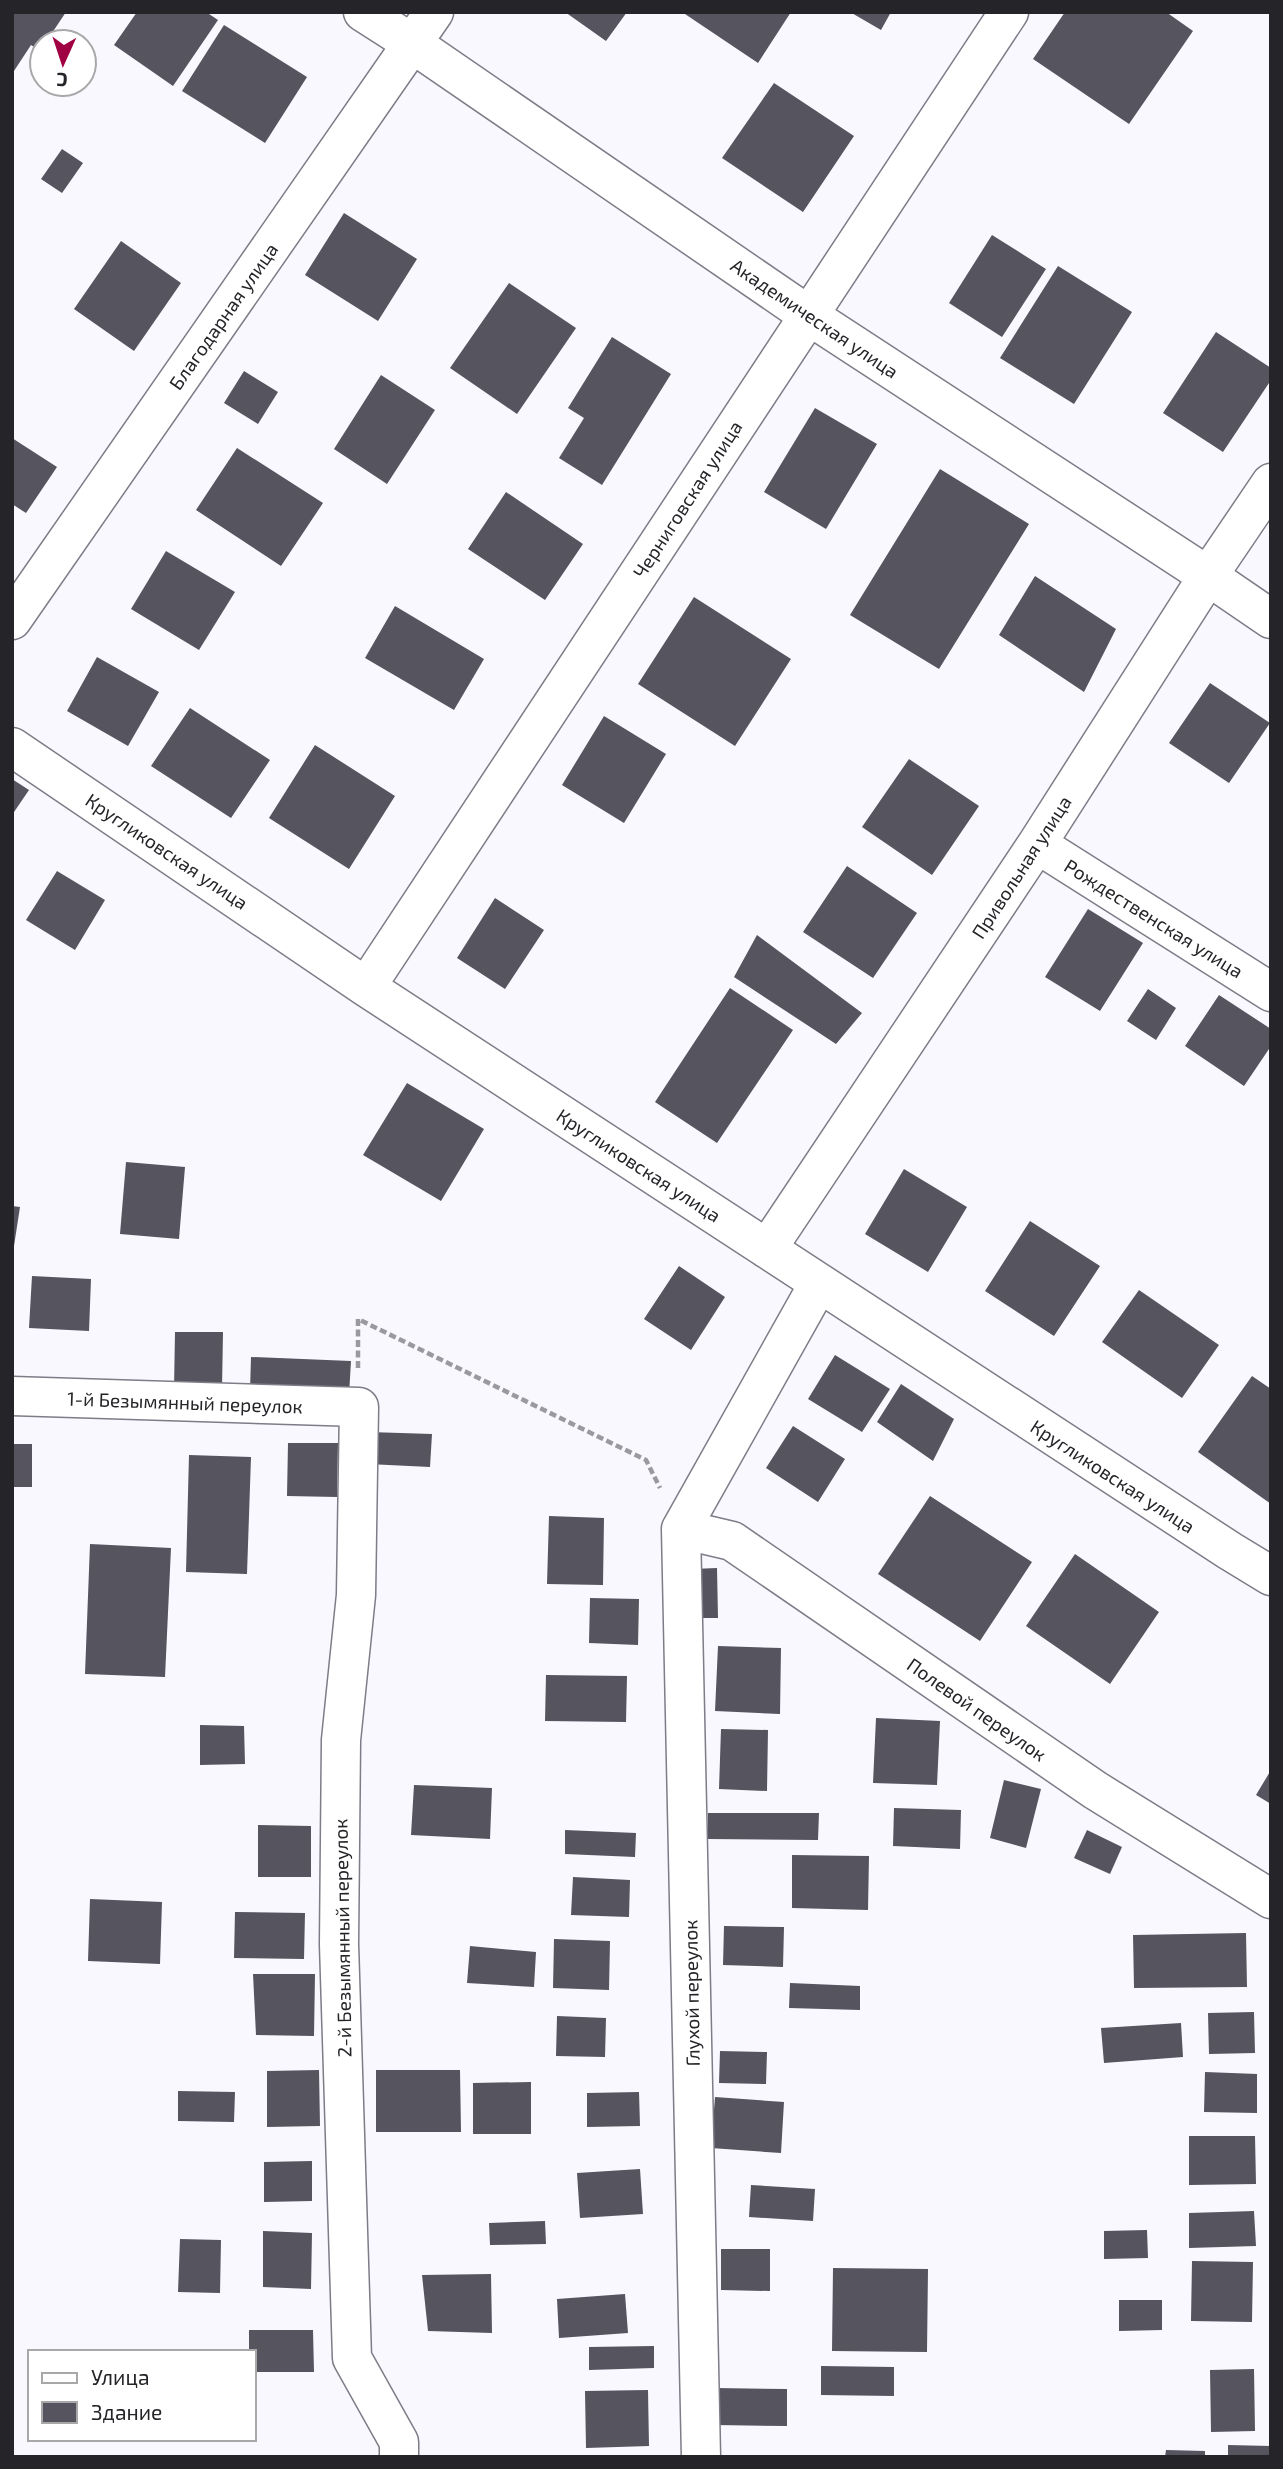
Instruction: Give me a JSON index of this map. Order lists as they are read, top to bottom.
{
  "streets": {
    "street": [
      "Благодарная улица",
      "Академическая улица",
      "Черниговская улица",
      "Кругликовская улица",
      "Привольная улица",
      "Рождественская улица",
      "1-й Безымянный переулок",
      "Полевой переулок",
      "2-й Безымянный переулок",
      "Глухой переулок"
    ]
  },
  "crossings": [
    ["Благодарная улица", "Академическая улица"],
    ["Академическая улица", "Черниговская улица"],
    ["Академическая улица", "Привольная улица"],
    ["Черниговская улица", "Кругликовская улица"],
    ["Кругликовская улица", "Привольная улица"],
    ["Привольная улица", "Рождественская улица"],
    ["1-й Безымянный переулок", "2-й Безымянный переулок"],
    ["Полевой переулок", "Глухой переулок"]
  ],
  "legend": ["Улица", "Здание"],
  "north": "bottom"
}
